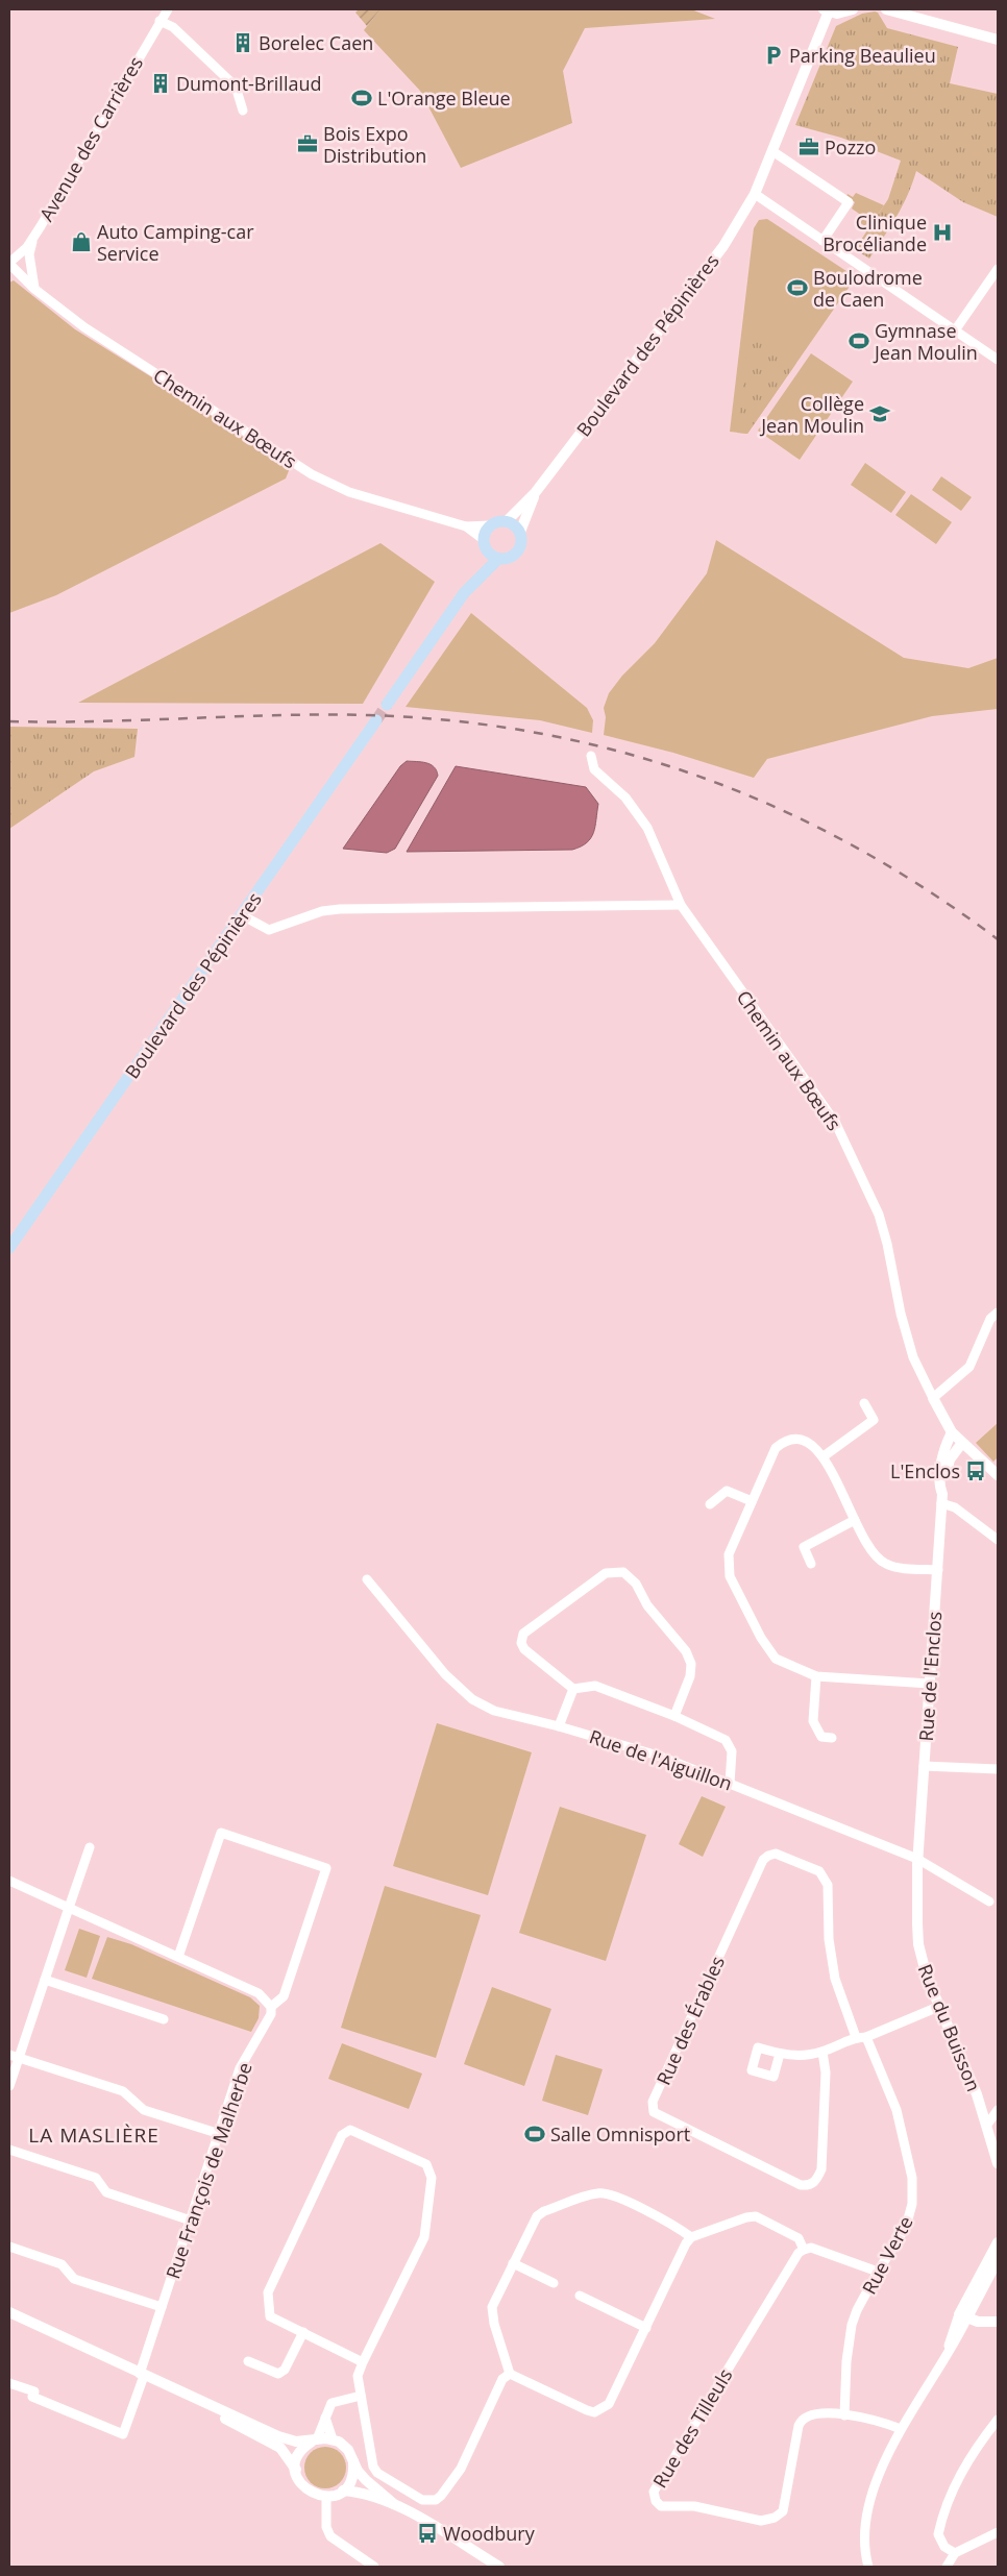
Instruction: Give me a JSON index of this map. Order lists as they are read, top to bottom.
{
  "streets": {
    "main road": ["Boulevard des Pépinières"],
    "street": [
      "Avenue des Carrières",
      "Chemin aux Bœufs",
      "Rue de l'Enclos",
      "Rue de l'Aiguillon",
      "Rue des Érables",
      "Rue du Buisson",
      "Rue François de Malherbe",
      "Rue Verte",
      "Rue des Tilleuls"
    ]
  },
  "crossings": [
    ["Avenue des Carrières", "Chemin aux Bœufs"],
    ["Boulevard des Pépinières", "Chemin aux Bœufs"],
    ["Chemin aux Bœufs", "Rue de l'Enclos"],
    ["Rue de l'Enclos", "Rue de l'Aiguillon"],
    ["Rue de l'Enclos", "Rue du Buisson"],
    ["Rue de l'Aiguillon", "Rue du Buisson"],
    ["Rue Verte", "Rue des Tilleuls"]
  ],
  "districts": ["LA MASLIÈRE"],
  "places": {
    "building": ["Borelec Caen", "Dumont-Brillaud"],
    "parking": ["Parking Beaulieu"],
    "sports": [
      "L'Orange Bleue",
      "Boulodrome de Caen",
      "Gymnase Jean Moulin",
      "Salle Omnisport"
    ],
    "office": ["Bois Expo Distribution", "Pozzo"],
    "hospital": ["Clinique Brocéliande"],
    "shop": ["Auto Camping-car Service"],
    "school or university": ["Collège Jean Moulin"],
    "bus stop": ["L'Enclos", "Woodbury"]
  }
}
